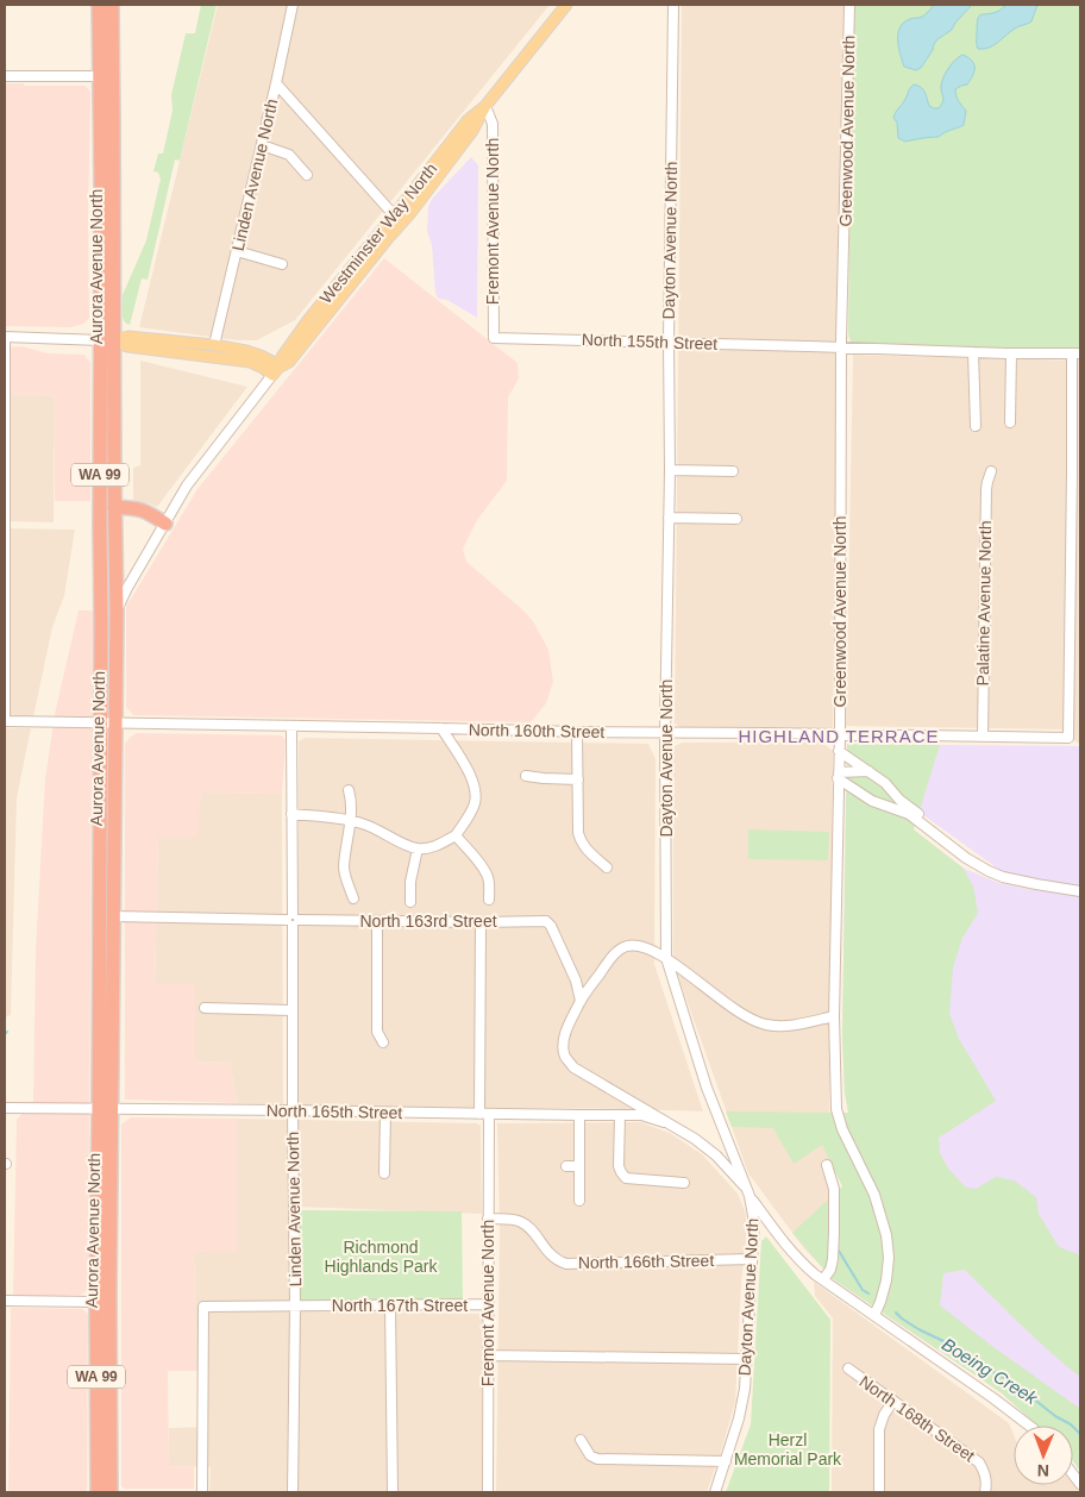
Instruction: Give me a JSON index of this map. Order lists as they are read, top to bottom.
{
  "streets": {
    "highway": ["Aurora Avenue North", "WA 99"],
    "main road": ["Westminster Way North"],
    "street": [
      "Greenwood Avenue North",
      "Linden Avenue North",
      "Fremont Avenue North",
      "Dayton Avenue North",
      "North 155th Street",
      "Palatine Avenue North",
      "North 160th Street",
      "North 163rd Street",
      "North 165th Street",
      "North 166th Street",
      "North 167th Street",
      "North 168th Street"
    ]
  },
  "crossings": [
    ["Greenwood Avenue North", "North 155th Street"],
    ["Greenwood Avenue North", "North 160th Street"],
    ["Linden Avenue North", "North 160th Street"],
    ["Linden Avenue North", "North 163rd Street"],
    ["Linden Avenue North", "North 165th Street"],
    ["Linden Avenue North", "North 167th Street"],
    ["Fremont Avenue North", "Westminster Way North"],
    ["Fremont Avenue North", "North 155th Street"],
    ["Fremont Avenue North", "North 163rd Street"],
    ["Fremont Avenue North", "North 165th Street"],
    ["Fremont Avenue North", "North 166th Street"],
    ["Fremont Avenue North", "North 167th Street"],
    ["Westminster Way North", "Aurora Avenue North"],
    ["Dayton Avenue North", "North 155th Street"],
    ["Dayton Avenue North", "North 160th Street"],
    ["Dayton Avenue North", "North 166th Street"],
    ["Aurora Avenue North", "North 160th Street"],
    ["Aurora Avenue North", "North 163rd Street"],
    ["Aurora Avenue North", "North 165th Street"],
    ["Palatine Avenue North", "North 160th Street"]
  ],
  "districts": ["HIGHLAND TERRACE"],
  "water": ["Boeing Creek"],
  "parks": ["Richmond Highlands Park", "Herzl Memorial Park"],
  "north": "bottom"
}
